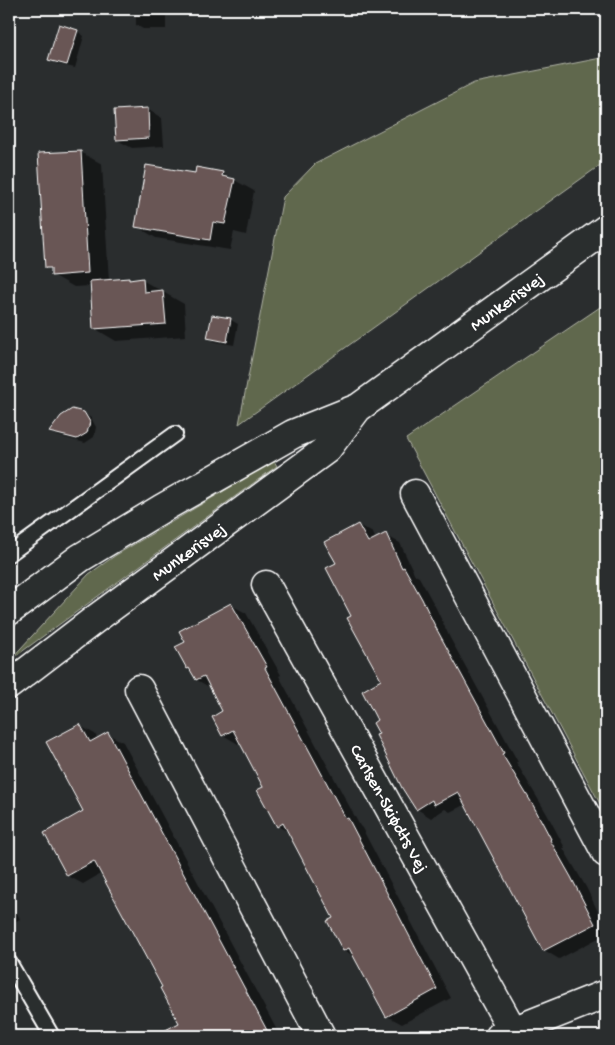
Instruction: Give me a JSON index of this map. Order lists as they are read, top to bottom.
{
  "streets": {
    "street": ["Munkerisvej", "Carlsen-Skiødts Vej"]
  }
}
